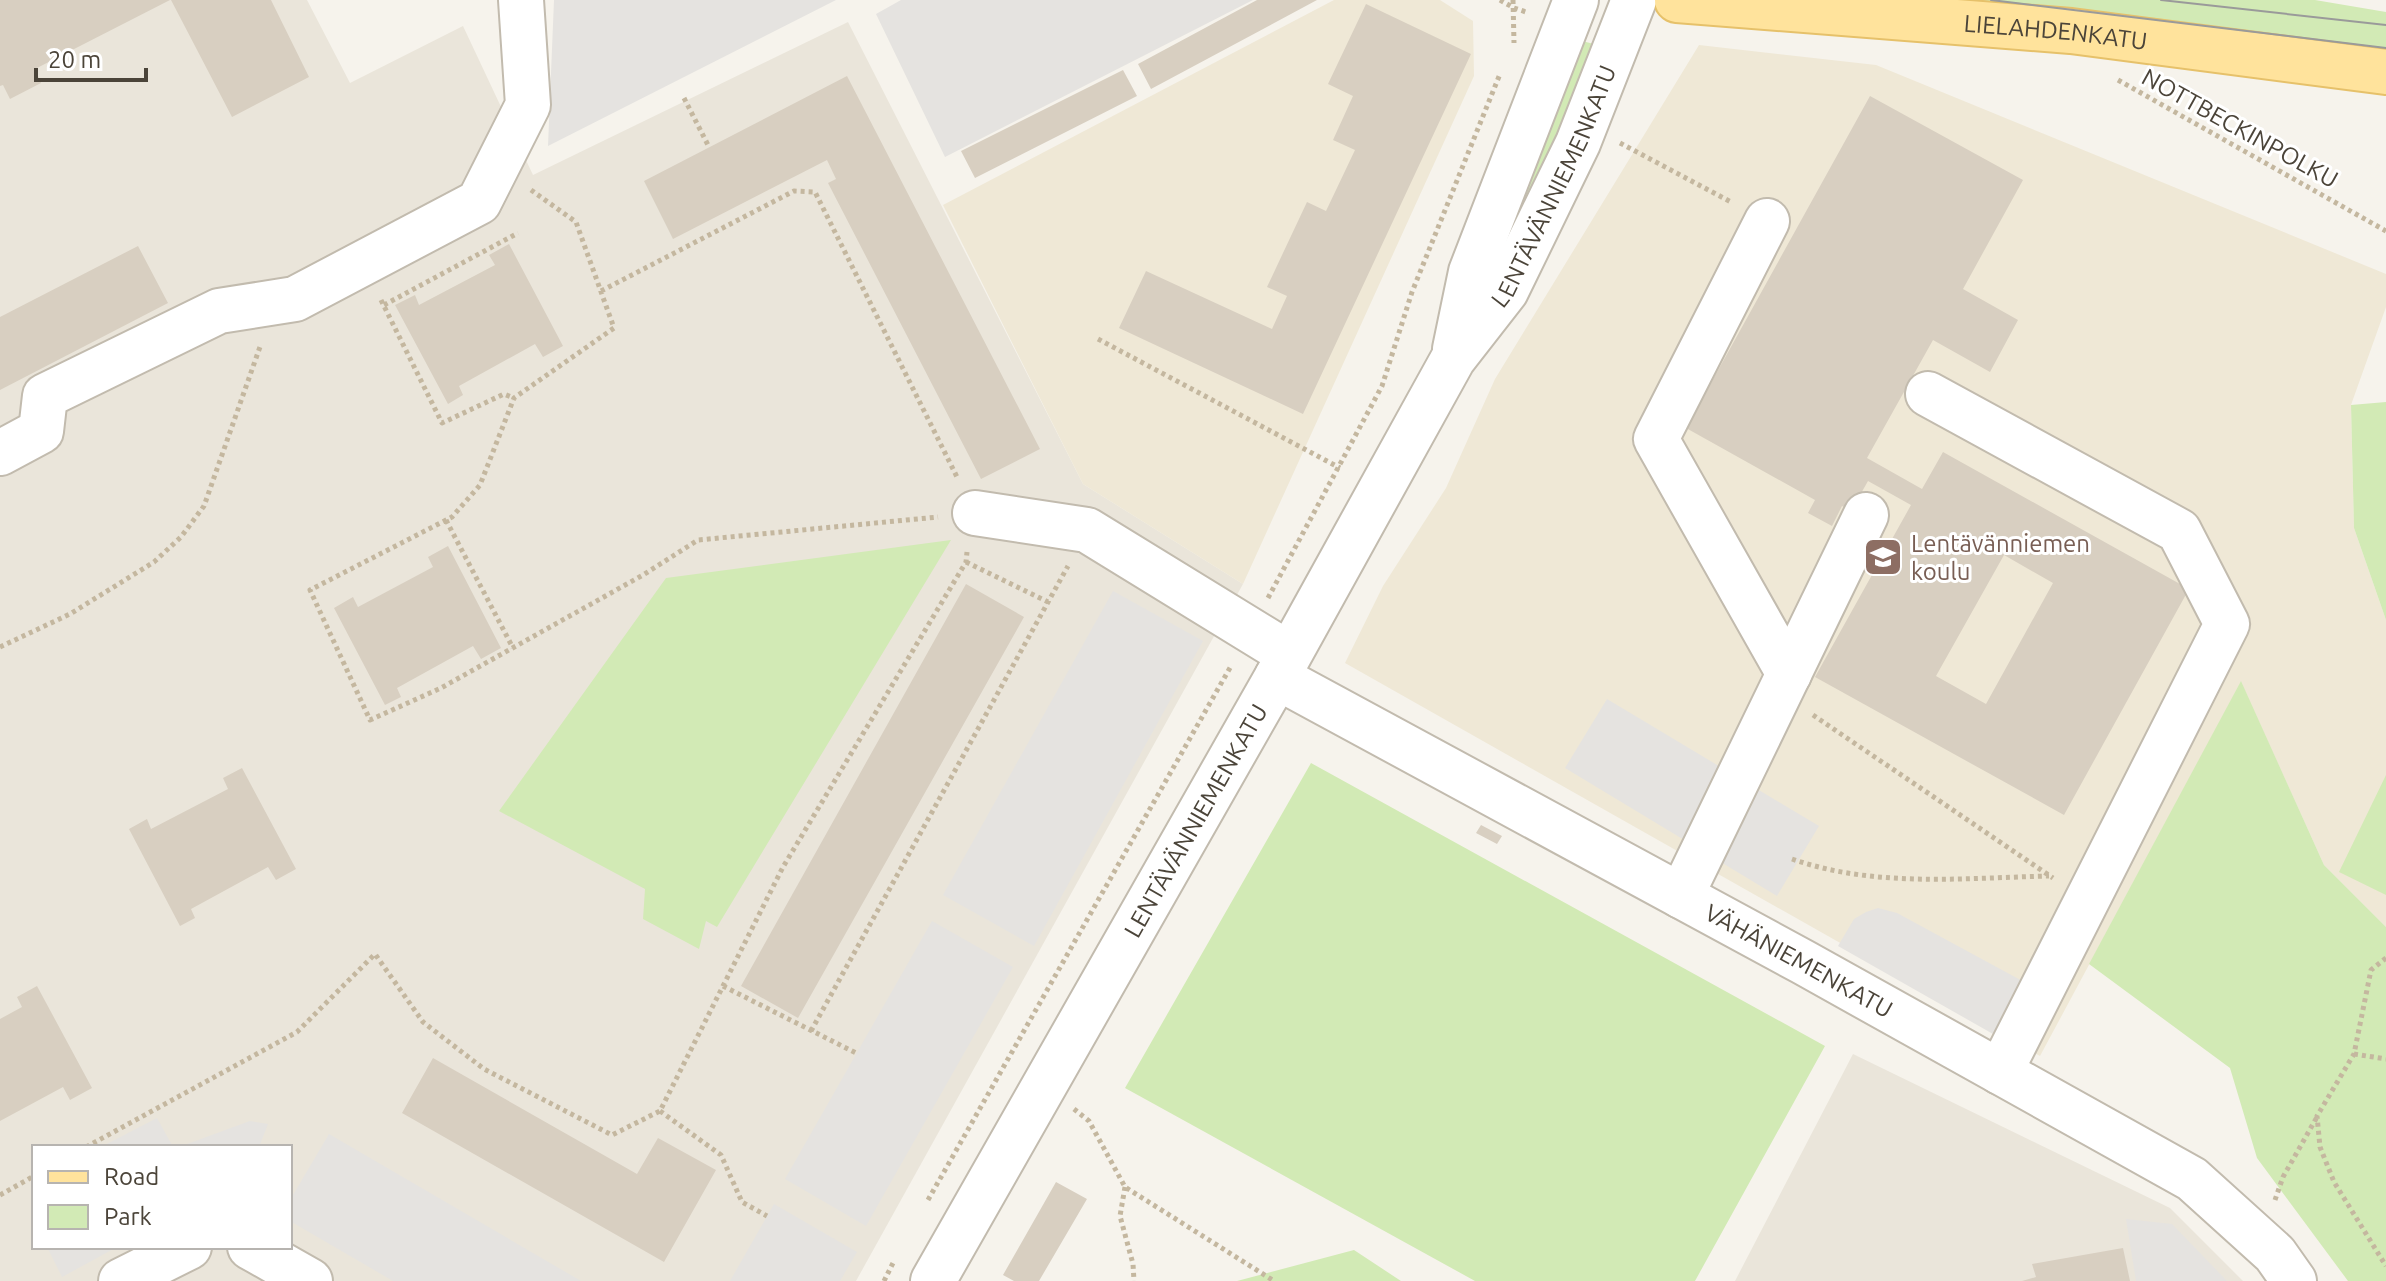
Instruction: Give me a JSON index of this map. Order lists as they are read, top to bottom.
{
  "streets": {
    "main road": ["LIELAHDENKATU"],
    "street": ["LENTÄVÄNNIEMENKATU", "VÄHÄNIEMENKATU"],
    "path": ["NOTTBECKINPOLKU"]
  },
  "crossings": [
    ["LENTÄVÄNNIEMENKATU", "VÄHÄNIEMENKATU"]
  ],
  "places": {
    "school or university": ["Lentävänniemen koulu"]
  },
  "legend": ["Road", "Park"],
  "scale_bar": "20 m"
}
